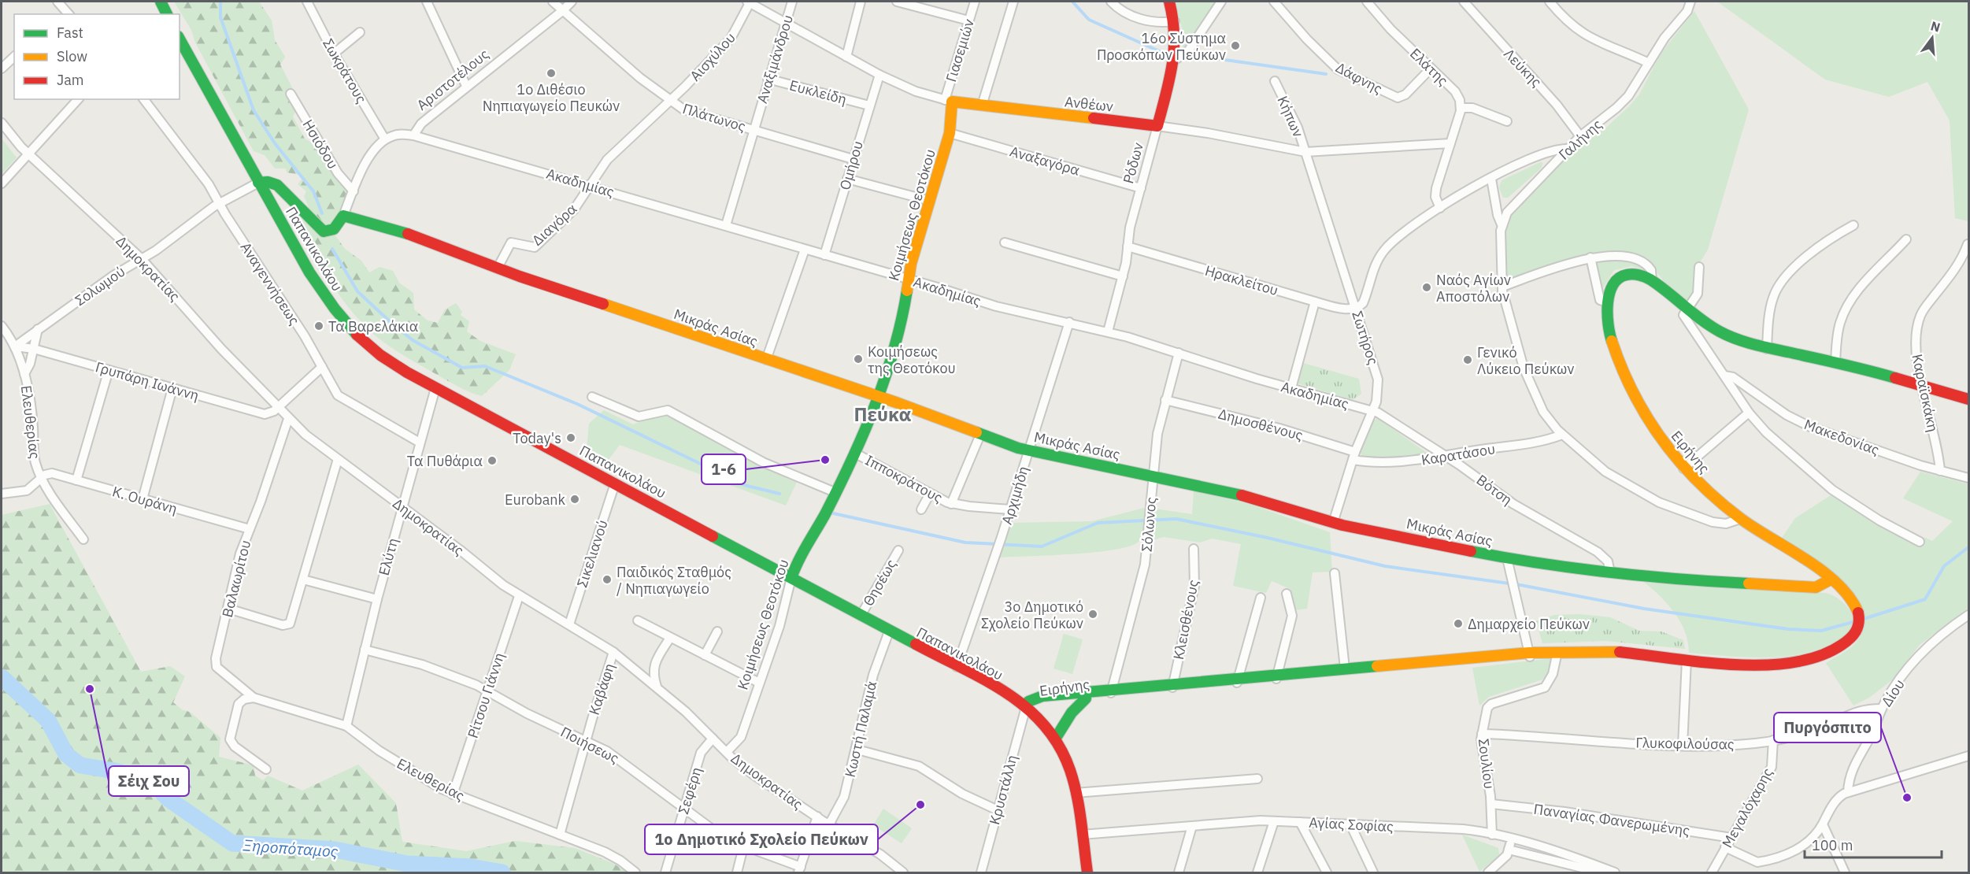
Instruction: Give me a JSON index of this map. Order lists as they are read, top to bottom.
{
  "streets": {
    "street": [
      "Γιασεμιών",
      "Αισχύλου",
      "Αναξιμάνδρου",
      "Ελάτης",
      "Λεύκης",
      "Σωκράτους",
      "Δάφνης",
      "Αριστοτέλους",
      "Ευκλείδη",
      "Ανθέων",
      "Κήπων",
      "Πλάτωνος",
      "Γαλήνης",
      "Ησιόδου",
      "Αναξαγόρα",
      "Ρόδων",
      "Ομήρου",
      "Ακαδημίας",
      "Κοιμήσεως Θεοτόκου",
      "Διαγόρα",
      "Παπανικολάου",
      "Δημοκρατίας",
      "Ηρακλείτου",
      "Αναγεννήσεως",
      "Σολωμού",
      "Μικράς Ασίας",
      "Σωτήρος",
      "Γρυπάρη Ιωάννη",
      "Καραϊσκάκη",
      "Ελευθερίας",
      "Δημοσθένους",
      "Μακεδονίας",
      "Ειρήνης",
      "Καρατάσου",
      "Ιπποκράτους",
      "Βότση",
      "Αρχιμήδη",
      "Κ. Ουράνη",
      "Σόλωνος",
      "Σικελιανού",
      "Ελύτη",
      "Βαλαωρίτου",
      "Θησέως",
      "Κλεισθένους",
      "Καβάφη",
      "Δίου",
      "Ρίτσου Γιάννη",
      "Κωστή Παλαμά",
      "Γλυκοφιλούσας",
      "Ποιήσεως",
      "Σουλίου",
      "Κρυστάλλη",
      "Σεφέρη",
      "Μεγαλόχαρης",
      "Παναγίας Φανερωμένης",
      "Αγίας Σοφίας"
    ]
  },
  "crossings": [
    ["Γιασεμιών", "Ανθέων"],
    ["Γιασεμιών", "Κοιμήσεως Θεοτόκου"],
    ["Αισχύλου", "Ανθέων"],
    ["Αισχύλου", "Πλάτωνος"],
    ["Αισχύλου", "Ακαδημίας"],
    ["Αισχύλου", "Διαγόρα"],
    ["Αναξιμάνδρου", "Ευκλείδη"],
    ["Αναξιμάνδρου", "Ανθέων"],
    ["Αναξιμάνδρου", "Πλάτωνος"],
    ["Αναξιμάνδρου", "Ακαδημίας"],
    ["Ελάτης", "Δάφνης"],
    ["Λεύκης", "Γαλήνης"],
    ["Αριστοτέλους", "Πλάτωνος"],
    ["Αριστοτέλους", "Ακαδημίας"],
    ["Ευκλείδη", "Ομήρου"],
    ["Ανθέων", "Κήπων"],
    ["Ανθέων", "Ρόδων"],
    ["Ανθέων", "Ομήρου"],
    ["Ανθέων", "Κοιμήσεως Θεοτόκου"],
    ["Ανθέων", "Σωτήρος"],
    ["Κήπων", "Σωτήρος"],
    ["Πλάτωνος", "Ομήρου"],
    ["Αναξαγόρα", "Ρόδων"],
    ["Αναξαγόρα", "Κοιμήσεως Θεοτόκου"],
    ["Ρόδων", "Ακαδημίας"],
    ["Ρόδων", "Ηρακλείτου"],
    ["Ομήρου", "Ακαδημίας"],
    ["Ακαδημίας", "Κοιμήσεως Θεοτόκου"],
    ["Ακαδημίας", "Διαγόρα"],
    ["Ακαδημίας", "Σωτήρος"],
    ["Ακαδημίας", "Βότση"],
    ["Ακαδημίας", "Αρχιμήδη"],
    ["Ακαδημίας", "Σόλωνος"],
    ["Κοιμήσεως Θεοτόκου", "Παπανικολάου"],
    ["Κοιμήσεως Θεοτόκου", "Δημοκρατίας"],
    ["Κοιμήσεως Θεοτόκου", "Μικράς Ασίας"],
    ["Κοιμήσεως Θεοτόκου", "Ιπποκράτους"],
    ["Διαγόρα", "Μικράς Ασίας"],
    ["Παπανικολάου", "Σολωμού"],
    ["Παπανικολάου", "Ειρήνης"],
    ["Παπανικολάου", "Αρχιμήδη"],
    ["Παπανικολάου", "Σικελιανού"],
    ["Παπανικολάου", "Ελύτη"],
    ["Παπανικολάου", "Θησέως"],
    ["Παπανικολάου", "Κωστή Παλαμά"],
    ["Παπανικολάου", "Κρυστάλλη"],
    ["Παπανικολάου", "Αγίας Σοφίας"],
    ["Δημοκρατίας", "Σολωμού"],
    ["Δημοκρατίας", "Γρυπάρη Ιωάννη"],
    ["Δημοκρατίας", "Σικελιανού"],
    ["Δημοκρατίας", "Ελύτη"],
    ["Δημοκρατίας", "Βαλαωρίτου"],
    ["Δημοκρατίας", "Καβάφη"],
    ["Δημοκρατίας", "Ρίτσου Γιάννη"],
    ["Δημοκρατίας", "Κωστή Παλαμά"],
    ["Δημοκρατίας", "Σεφέρη"],
    ["Ηρακλείτου", "Σωτήρος"],
    ["Αναγεννήσεως", "Σολωμού"],
    ["Αναγεννήσεως", "Ελύτη"],
    ["Σολωμού", "Γρυπάρη Ιωάννη"],
    ["Σολωμού", "Ελευθερίας"],
    ["Μικράς Ασίας", "Σωτήρος"],
    ["Μικράς Ασίας", "Ειρήνης"],
    ["Μικράς Ασίας", "Βότση"],
    ["Μικράς Ασίας", "Αρχιμήδη"],
    ["Μικράς Ασίας", "Σόλωνος"],
    ["Σωτήρος", "Δημοσθένους"],
    ["Σωτήρος", "Καρατάσου"],
    ["Σωτήρος", "Βότση"],
    ["Γρυπάρη Ιωάννη", "Ελευθερίας"],
    ["Καραϊσκάκη", "Μακεδονίας"],
    ["Ελευθερίας", "Κ. Ουράνη"],
    ["Ελευθερίας", "Ελύτη"],
    ["Ελευθερίας", "Βαλαωρίτου"],
    ["Ελευθερίας", "Καβάφη"],
    ["Ελευθερίας", "Ρίτσου Γιάννη"],
    ["Δημοσθένους", "Καρατάσου"],
    ["Δημοσθένους", "Σόλωνος"],
    ["Ειρήνης", "Σόλωνος"],
    ["Ειρήνης", "Κλεισθένους"],
    ["Ειρήνης", "Σουλίου"],
    ["Ειρήνης", "Κρυστάλλη"],
    ["Καρατάσου", "Βότση"],
    ["Ιπποκράτους", "Αρχιμήδη"],
    ["Κ. Ουράνη", "Βαλαωρίτου"],
    ["Ελύτη", "Ποιήσεως"],
    ["Καβάφη", "Ποιήσεως"],
    ["Δίου", "Γλυκοφιλούσας"],
    ["Ρίτσου Γιάννη", "Ποιήσεως"],
    ["Γλυκοφιλούσας", "Σουλίου"],
    ["Γλυκοφιλούσας", "Μεγαλόχαρης"],
    ["Ποιήσεως", "Σεφέρη"],
    ["Σουλίου", "Παναγίας Φανερωμένης"],
    ["Σουλίου", "Αγίας Σοφίας"],
    ["Μεγαλόχαρης", "Παναγίας Φανερωμένης"]
  ],
  "districts": ["Πεύκα"],
  "water": ["Ξηροπόταμος"],
  "places": [
    "16ο Σύστημα Προσκόπων Πεύκων",
    "1ο Διθέσιο Νηπιαγωγείο Πευκών",
    "Ναός Αγίων Αποστόλων",
    "Τα Βαρελάκια",
    "Κοιμήσεως της Θεοτόκου",
    "Γενικό Λύκειο Πεύκων",
    "Today's",
    "1-6",
    "Τα Πυθάρια",
    "Eurobank",
    "Παιδικός Σταθμός / Νηπιαγωγείο",
    "3ο Δημοτικό Σχολείο Πεύκων",
    "Δημαρχείο Πεύκων",
    "Σέιχ Σου",
    "Πυργόσπιτο",
    "1ο Δημοτικό Σχολείο Πεύκων"
  ],
  "legend": ["Fast", "Slow", "Jam"],
  "scale_bar": "100 m",
  "north": "top"
}
